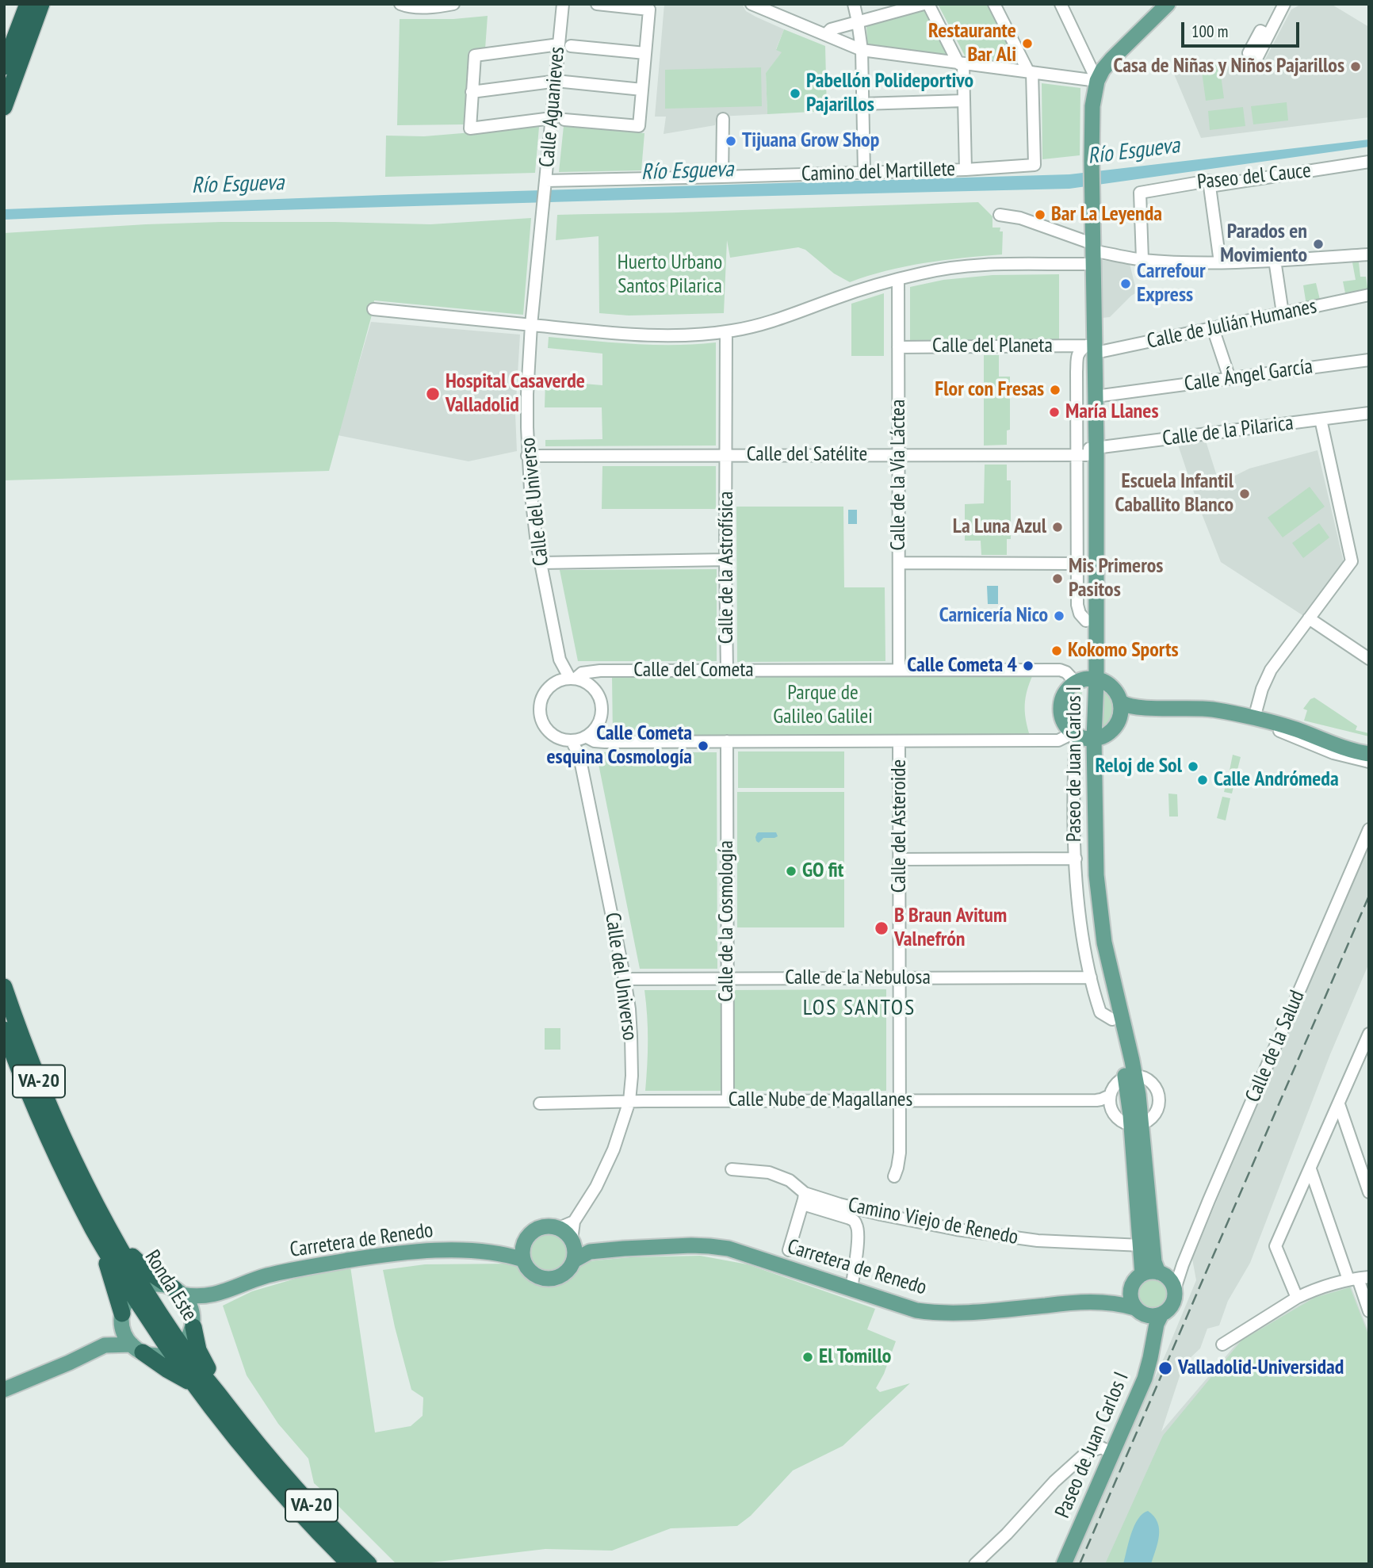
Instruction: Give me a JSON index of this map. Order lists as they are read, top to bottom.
{
  "streets": {
    "highway": ["VA-20", "Ronda Este"],
    "main road": ["Paseo de Juan Carlos I", "Carretera de Renedo"],
    "street": [
      "Calle Aguanieves",
      "Camino del Martillete",
      "Paseo del Cauce",
      "Calle de Julián Humanes",
      "Calle del Planeta",
      "Calle Ángel García",
      "Calle de la Pilarica",
      "Calle del Satélite",
      "Calle de la Vía Láctea",
      "Calle del Universo",
      "Calle de la Astrofísica",
      "Calle del Cometa",
      "Calle del Asteroide",
      "Calle de la Cosmología",
      "Calle de la Nebulosa",
      "Calle de la Salud",
      "Calle Nube de Magallanes",
      "Camino Viejo de Renedo"
    ]
  },
  "crossings": [
    ["Calle Aguanieves", "Camino del Martillete"],
    ["Calle Aguanieves", "Calle del Universo"],
    ["Calle de Julián Humanes", "Calle del Planeta"],
    ["Calle de Julián Humanes", "Paseo de Juan Carlos I"],
    ["Calle del Planeta", "Calle de la Vía Láctea"],
    ["Calle del Planeta", "Paseo de Juan Carlos I"],
    ["Calle Ángel García", "Paseo de Juan Carlos I"],
    ["Calle de la Pilarica", "Calle del Satélite"],
    ["Calle de la Pilarica", "Paseo de Juan Carlos I"],
    ["Calle del Satélite", "Calle de la Vía Láctea"],
    ["Calle del Satélite", "Calle del Universo"],
    ["Calle del Satélite", "Calle de la Astrofísica"],
    ["Calle del Satélite", "Paseo de Juan Carlos I"],
    ["Calle de la Vía Láctea", "Calle del Cometa"],
    ["Calle del Universo", "Calle del Cometa"],
    ["Calle del Universo", "Calle de la Nebulosa"],
    ["Calle del Universo", "Calle Nube de Magallanes"],
    ["Calle del Universo", "Carretera de Renedo"],
    ["Calle de la Astrofísica", "Calle del Cometa"],
    ["Calle del Cometa", "Paseo de Juan Carlos I"],
    ["Paseo de Juan Carlos I", "Calle de la Nebulosa"],
    ["Paseo de Juan Carlos I", "Calle de la Salud"],
    ["Paseo de Juan Carlos I", "Camino Viejo de Renedo"],
    ["Paseo de Juan Carlos I", "Carretera de Renedo"],
    ["Calle del Asteroide", "Calle de la Nebulosa"],
    ["Calle del Asteroide", "Calle Nube de Magallanes"],
    ["Calle de la Cosmología", "Calle de la Nebulosa"],
    ["Calle de la Cosmología", "Calle Nube de Magallanes"],
    ["Calle de la Salud", "Carretera de Renedo"],
    ["Carretera de Renedo", "Ronda Este"]
  ],
  "districts": ["LOS SANTOS"],
  "water": ["Río Esgueva"],
  "parks": ["Huerto Urbano Santos Pilarica", "Parque de Galileo Galilei"],
  "places": [
    "Restaurante Bar Ali",
    "Casa de Niñas y Niños Pajarillos",
    "Pabellón Polideportivo Pajarillos",
    "Tijuana Grow Shop",
    "Bar La Leyenda",
    "Parados en Movimiento",
    "Carrefour Express",
    "Flor con Fresas",
    "Hospital Casaverde Valladolid",
    "María Llanes",
    "Escuela Infantil Caballito Blanco",
    "La Luna Azul",
    "Mis Primeros Pasitos",
    "Carnicería Nico",
    "Kokomo Sports",
    "Calle Cometa 4",
    "Calle Cometa esquina Cosmología",
    "Reloj de Sol",
    "Calle Andrómeda",
    "GO fit",
    "B Braun Avitum Valnefrón",
    "El Tomillo",
    "Valladolid-Universidad"
  ],
  "scale_bar": "100 m"
}
